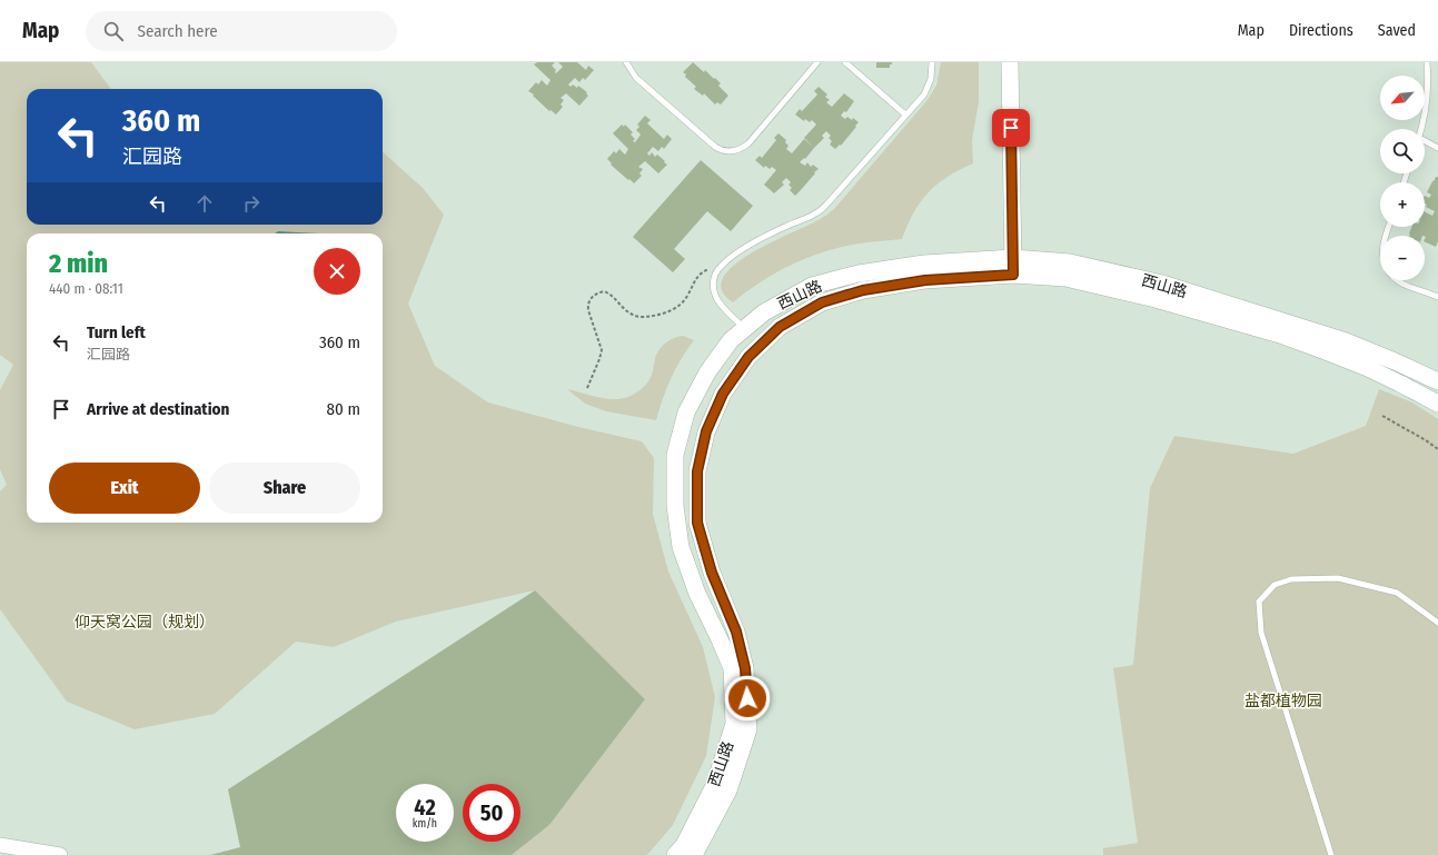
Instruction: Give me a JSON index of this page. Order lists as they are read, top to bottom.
{
  "streets": {
    "main road": ["西山路"]
  },
  "parks": ["仰天窝公园（规划）", "盐都植物园"],
  "north": "bottom left",
  "page": {
    "header": "Map",
    "search": "Search here",
    "nav": ["Map", "Directions", "Saved"],
    "map_buttons": ["+", "−"],
    "turn": ["360 m", "汇园路"],
    "heading": ["2 min", "440 m · 08:11"],
    "list": [
      {
        "name": "Turn left",
        "note": "汇园路",
        "value": "360 m"
      },
      {
        "name": "Arrive at destination",
        "value": "80 m"
      }
    ],
    "buttons": ["Exit", "Share"],
    "speed": "42 km/h",
    "limit": "50"
  }
}
